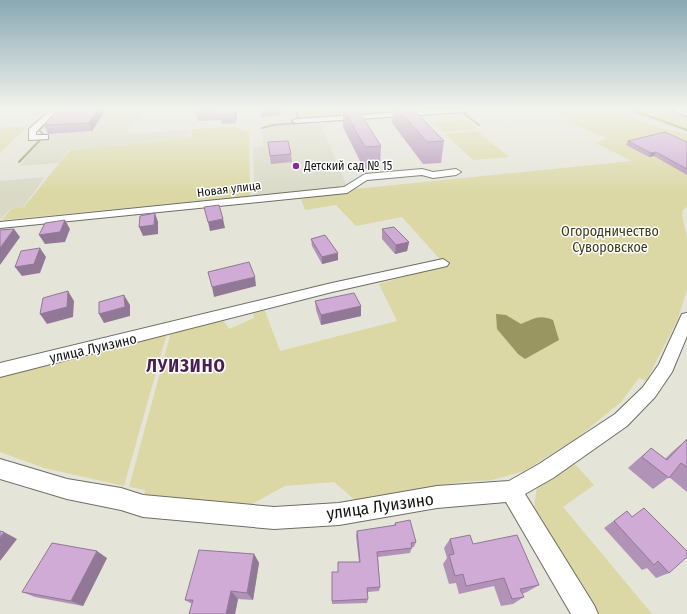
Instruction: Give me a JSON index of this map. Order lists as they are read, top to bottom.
{
  "streets": {
    "street": ["Новая улица", "улица Луизино"]
  },
  "districts": ["ЛУИЗИНО"],
  "parks": ["Огородничество Суворовское"],
  "places": ["Детский сад № 15"]
}
